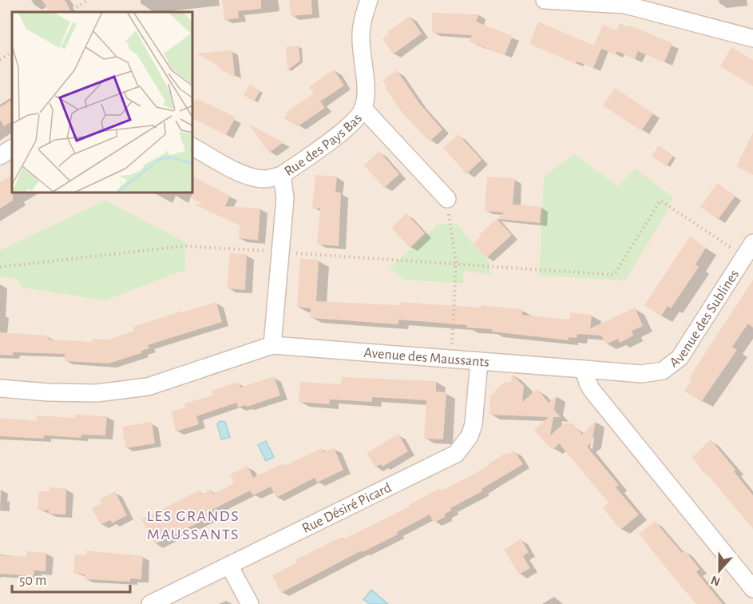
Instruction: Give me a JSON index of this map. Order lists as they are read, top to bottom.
{
  "streets": {
    "street": [
      "Rue des Pays Bas",
      "Avenue des Sublines",
      "Avenue des Maussants",
      "Rue Désiré Picard"
    ]
  },
  "crossings": [
    ["Rue des Pays Bas", "Avenue des Maussants"],
    ["Avenue des Sublines", "Avenue des Maussants"],
    ["Avenue des Maussants", "Rue Désiré Picard"]
  ],
  "districts": ["LES GRANDS MAUSSANTS"],
  "scale_bar": "50 m",
  "north": "bottom"
}
